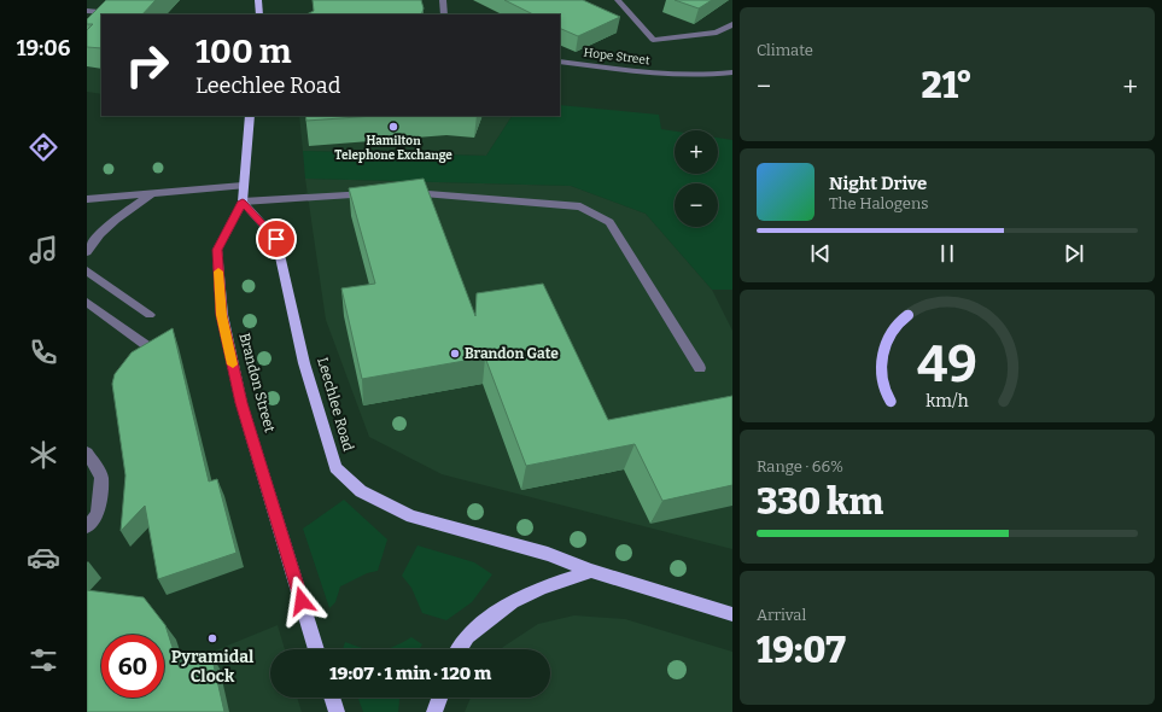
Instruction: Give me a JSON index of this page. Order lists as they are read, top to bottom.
{
  "streets": {
    "main road": ["Brandon Street", "Leechlee Road"],
    "street": ["Hope Street"]
  },
  "crossings": [
    ["Brandon Street", "Leechlee Road"]
  ],
  "places": ["Hamilton Telephone Exchange", "Brandon Gate", "Pyramidal Clock"],
  "page": {
    "tabs": "19:06",
    "tile": [
      "Climate",
      ["Range · 66%", "330 km"],
      ["Arrival", "19:07"]
    ],
    "turn": ["100 m", "Leechlee Road"],
    "heat": ["−", "21°", "+"],
    "map_buttons": ["+", "−"],
    "song": ["Night Drive", "The Halogens"],
    "limit": "60",
    "trip": "19:07 · 1 min · 120 m",
    "gauge": ["49", "km/h"]
  }
}
